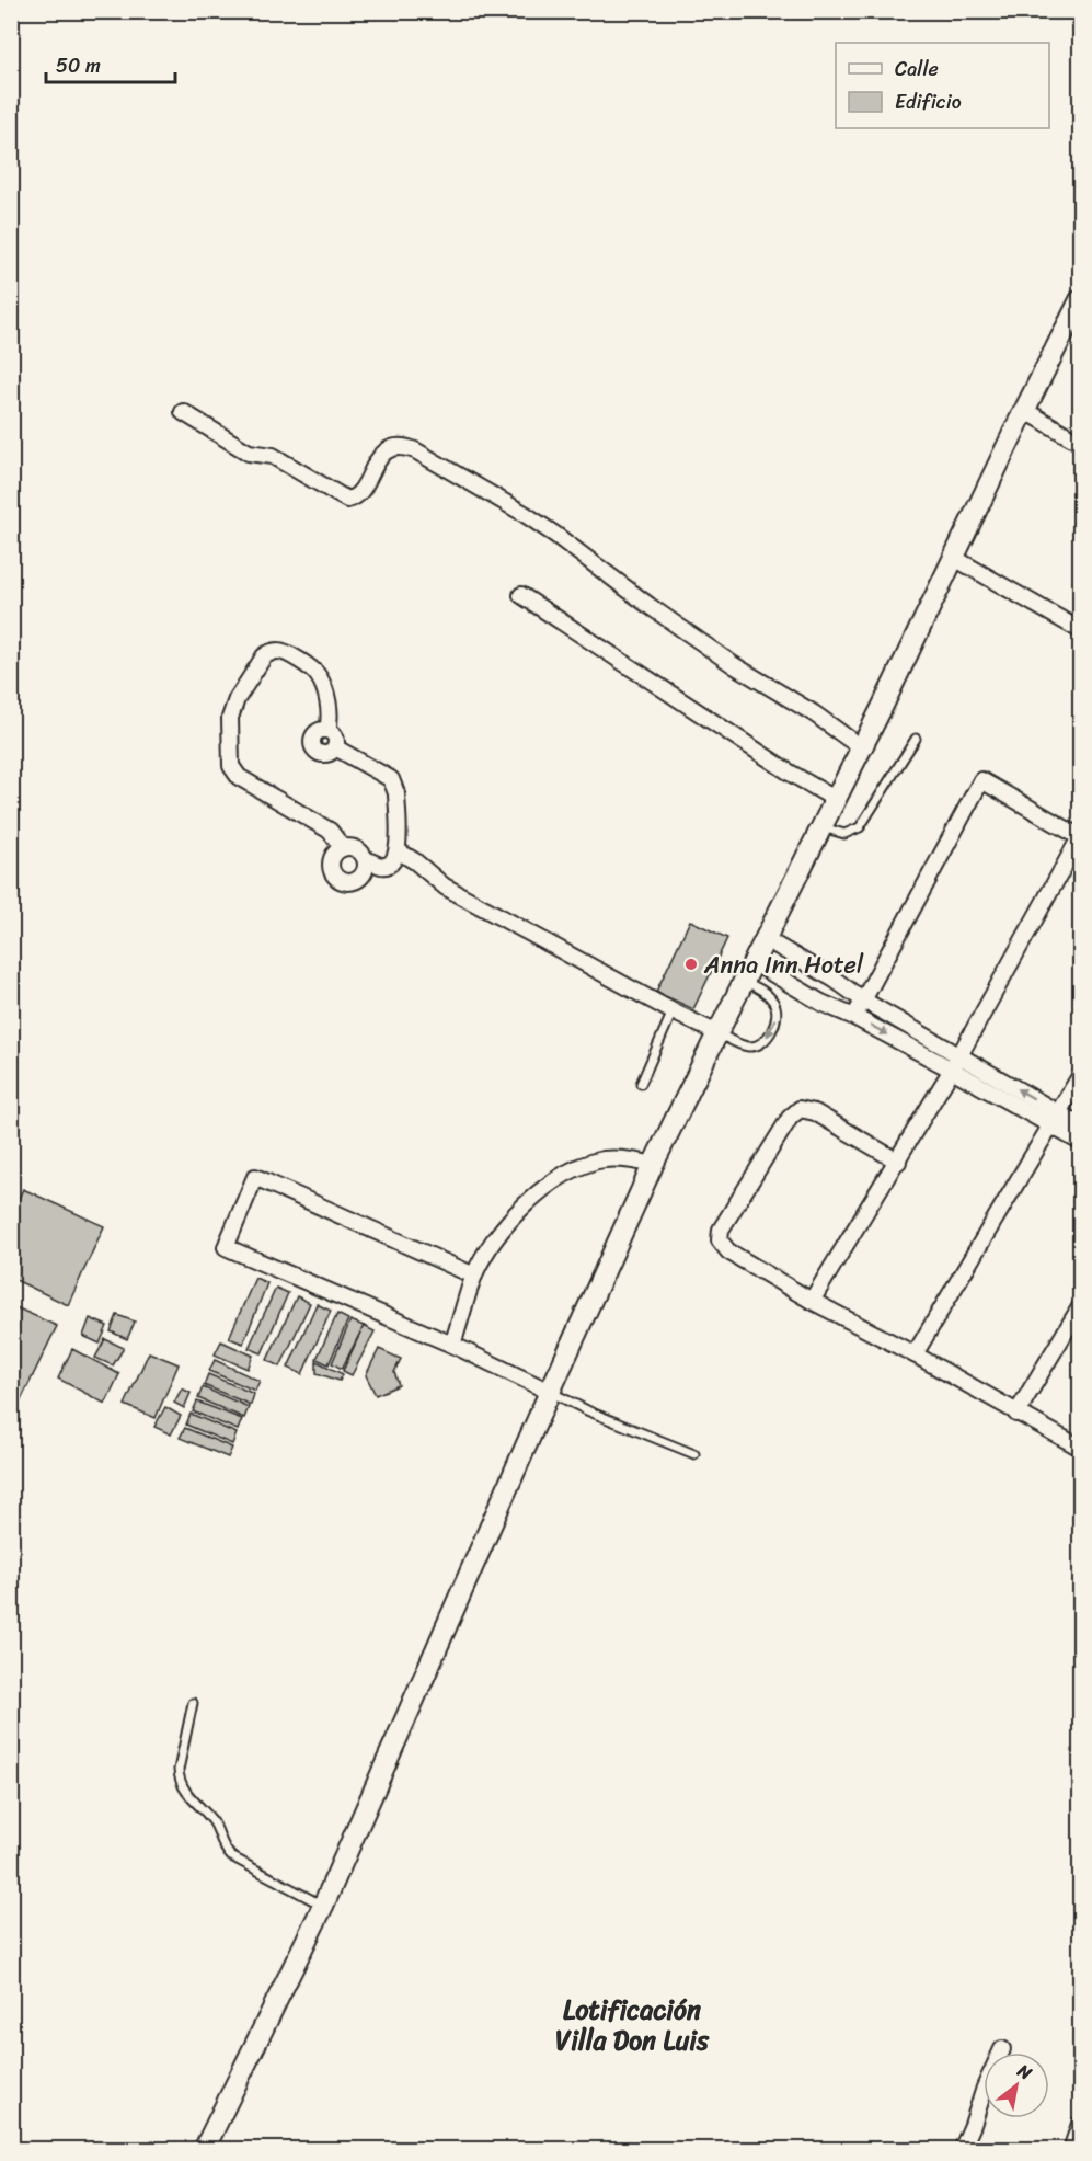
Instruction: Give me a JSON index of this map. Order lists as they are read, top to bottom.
{
  "districts": ["Lotificación Villa Don Luis"],
  "places": ["Anna Inn Hotel"],
  "legend": ["Calle", "Edificio"],
  "scale_bar": "50 m",
  "north": "top right"
}
